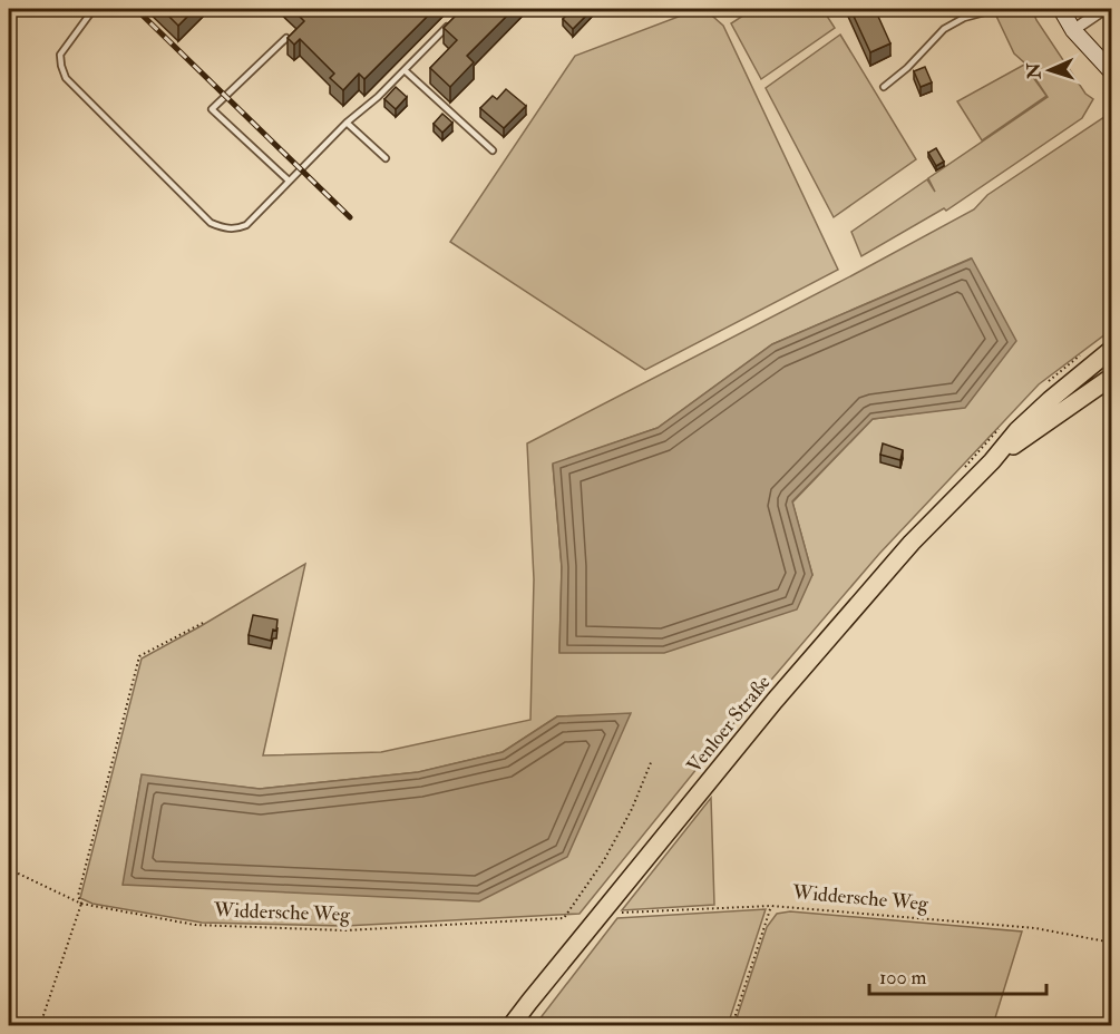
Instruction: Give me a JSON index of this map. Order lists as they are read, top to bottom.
{
  "streets": {
    "main road": ["Venloer Straße"],
    "path": ["Widdersche Weg"]
  },
  "crossings": [
    ["Venloer Straße", "Widdersche Weg"]
  ],
  "scale_bar": "100 m",
  "north": "left"
}
